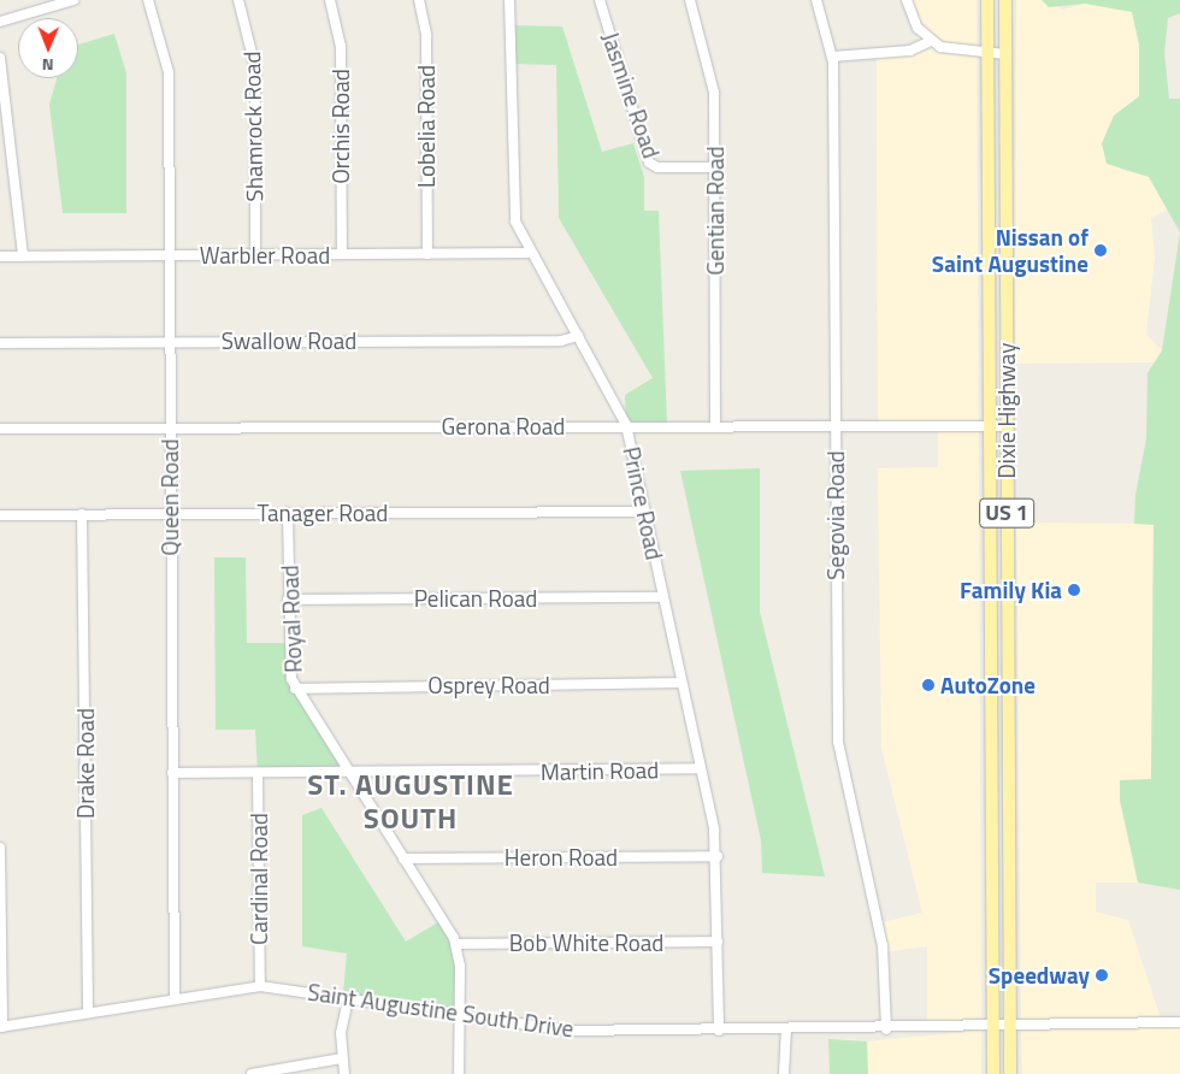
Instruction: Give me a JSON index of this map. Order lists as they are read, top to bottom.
{
  "streets": {
    "main road": ["Dixie Highway", "US 1"],
    "street": [
      "Jasmine Road",
      "Shamrock Road",
      "Orchis Road",
      "Lobelia Road",
      "Gentian Road",
      "Warbler Road",
      "Swallow Road",
      "Gerona Road",
      "Queen Road",
      "Prince Road",
      "Tanager Road",
      "Segovia Road",
      "Pelican Road",
      "Royal Road",
      "Osprey Road",
      "Drake Road",
      "Martin Road",
      "Heron Road",
      "Cardinal Road",
      "Bob White Road",
      "Saint Augustine South Drive"
    ]
  },
  "crossings": [
    ["Jasmine Road", "Gentian Road"],
    ["Shamrock Road", "Warbler Road"],
    ["Orchis Road", "Warbler Road"],
    ["Lobelia Road", "Warbler Road"],
    ["Gentian Road", "Gerona Road"],
    ["Warbler Road", "Queen Road"],
    ["Warbler Road", "Prince Road"],
    ["Swallow Road", "Queen Road"],
    ["Swallow Road", "Prince Road"],
    ["Dixie Highway", "Gerona Road"],
    ["Dixie Highway", "Saint Augustine South Drive"],
    ["Gerona Road", "Queen Road"],
    ["Gerona Road", "Prince Road"],
    ["Gerona Road", "US 1"],
    ["Gerona Road", "Segovia Road"],
    ["Queen Road", "Tanager Road"],
    ["Queen Road", "Martin Road"],
    ["Queen Road", "Saint Augustine South Drive"],
    ["Prince Road", "Tanager Road"],
    ["Prince Road", "Pelican Road"],
    ["Prince Road", "Osprey Road"],
    ["Prince Road", "Martin Road"],
    ["Prince Road", "Heron Road"],
    ["Prince Road", "Bob White Road"],
    ["Prince Road", "Saint Augustine South Drive"],
    ["Tanager Road", "Royal Road"],
    ["Tanager Road", "Drake Road"],
    ["US 1", "Saint Augustine South Drive"],
    ["Segovia Road", "Saint Augustine South Drive"],
    ["Pelican Road", "Royal Road"],
    ["Royal Road", "Osprey Road"],
    ["Royal Road", "Martin Road"],
    ["Royal Road", "Heron Road"],
    ["Royal Road", "Bob White Road"],
    ["Royal Road", "Saint Augustine South Drive"],
    ["Drake Road", "Saint Augustine South Drive"],
    ["Martin Road", "Cardinal Road"],
    ["Cardinal Road", "Saint Augustine South Drive"]
  ],
  "districts": ["ST. AUGUSTINE SOUTH"],
  "places": [
    "Nissan of Saint Augustine",
    "Family Kia",
    "AutoZone",
    "Speedway"
  ],
  "north": "bottom"
}
